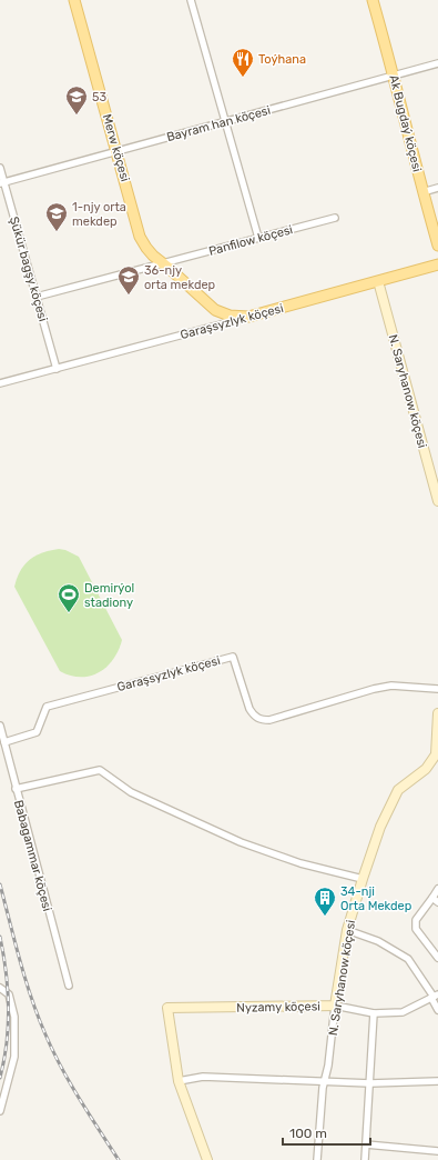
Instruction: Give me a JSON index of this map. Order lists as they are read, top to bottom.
{
  "streets": {
    "main road": [
      "Ak Bugdaý köçesi",
      "Merw köçesi",
      "Garaşsyzlyk köçesi",
      "N. Saryhanow köçesi",
      "Nyzamy köçesi"
    ],
    "street": [
      "Bayram han köçesi",
      "Panfilow köçesi",
      "Şükür bagşy köçesi",
      "Babagammar köçesi"
    ]
  },
  "crossings": [
    ["Bayram han köçesi", "Ak Bugdaý köçesi"],
    ["Bayram han köçesi", "Merw köçesi"],
    ["Bayram han köçesi", "Şükür bagşy köçesi"],
    ["Merw köçesi", "Panfilow köçesi"],
    ["Merw köçesi", "Garaşsyzlyk köçesi"],
    ["Panfilow köçesi", "Şükür bagşy köçesi"],
    ["Şükür bagşy köçesi", "Garaşsyzlyk köçesi"],
    ["Garaşsyzlyk köçesi", "N. Saryhanow köçesi"],
    ["Garaşsyzlyk köçesi", "Babagammar köçesi"],
    ["N. Saryhanow köçesi", "Nyzamy köçesi"]
  ],
  "places": {
    "restaurant": ["Toýhana"],
    "school or university": ["53", "1-njy orta mekdep", "36-njy orta mekdep"],
    "sports": ["Demirýol stadiony"],
    "building": ["34-nji Orta Mekdep"]
  },
  "scale_bar": "100 m"
}
